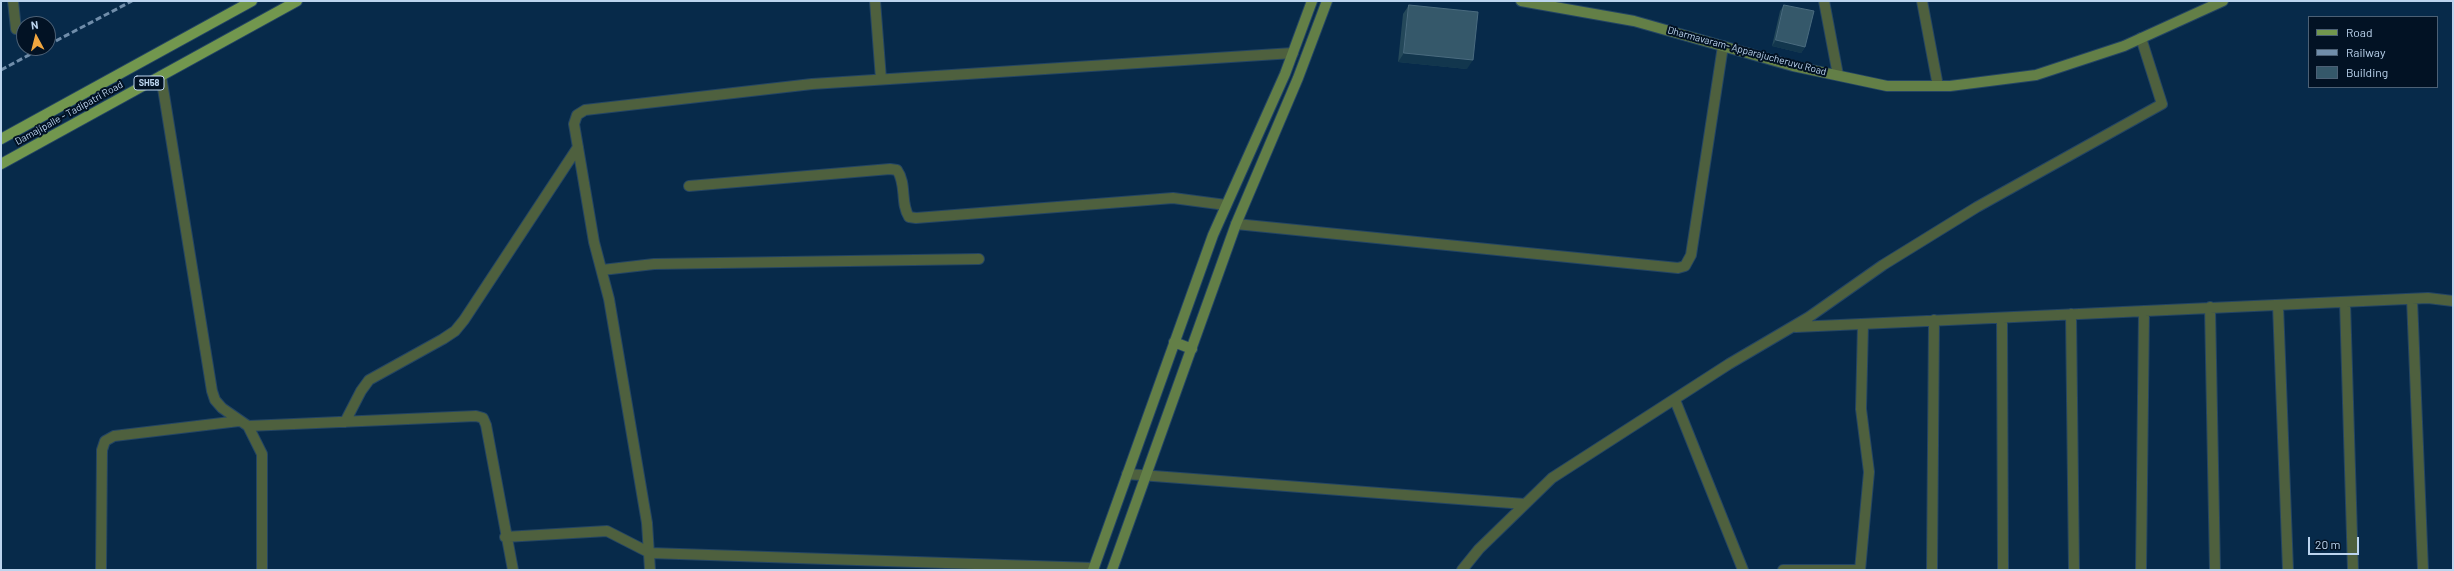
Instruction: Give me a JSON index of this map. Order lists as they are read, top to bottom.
{
  "streets": {
    "main road": ["Dharmavaram- Apparajucheruvu Road", "SH58", "Damajipalle - Tadipatri Road"]
  },
  "legend": ["Road", "Railway", "Building"],
  "scale_bar": "20 m",
  "north": "top"
}
